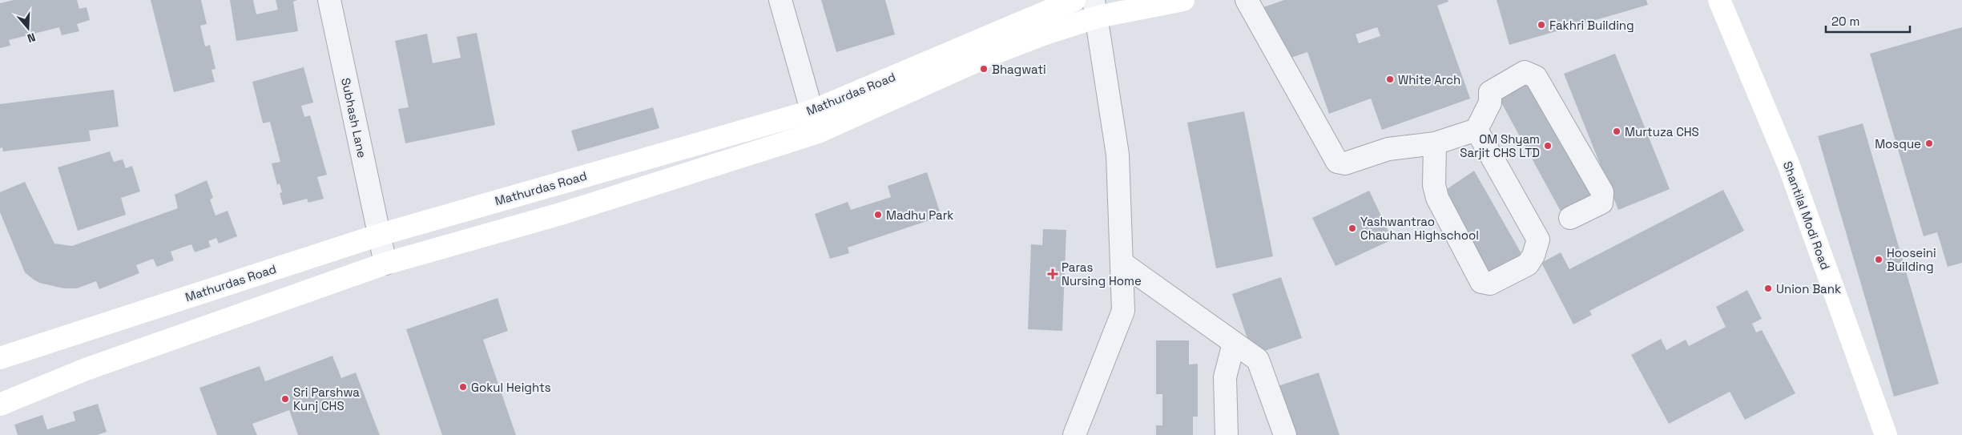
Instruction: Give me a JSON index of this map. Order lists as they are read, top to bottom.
{
  "streets": {
    "street": ["Mathurdas Road", "Subhash Lane", "Shantilal Modi Road"]
  },
  "crossings": [
    ["Mathurdas Road", "Subhash Lane"]
  ],
  "places": {
    "other": [
      "Fakhri Building",
      "Bhagwati",
      "White Arch",
      "Murtuza CHS",
      "Mosque",
      "OM Shyam Sarjit CHS LTD",
      "Madhu Park",
      "Yashwantrao Chauhan Highschool",
      "Hooseini Building",
      "Union Bank",
      "Gokul Heights",
      "Sri Parshwa Kunj CHS"
    ],
    "health": ["Paras Nursing Home"]
  },
  "scale_bar": "20 m",
  "north": "bottom"
}
